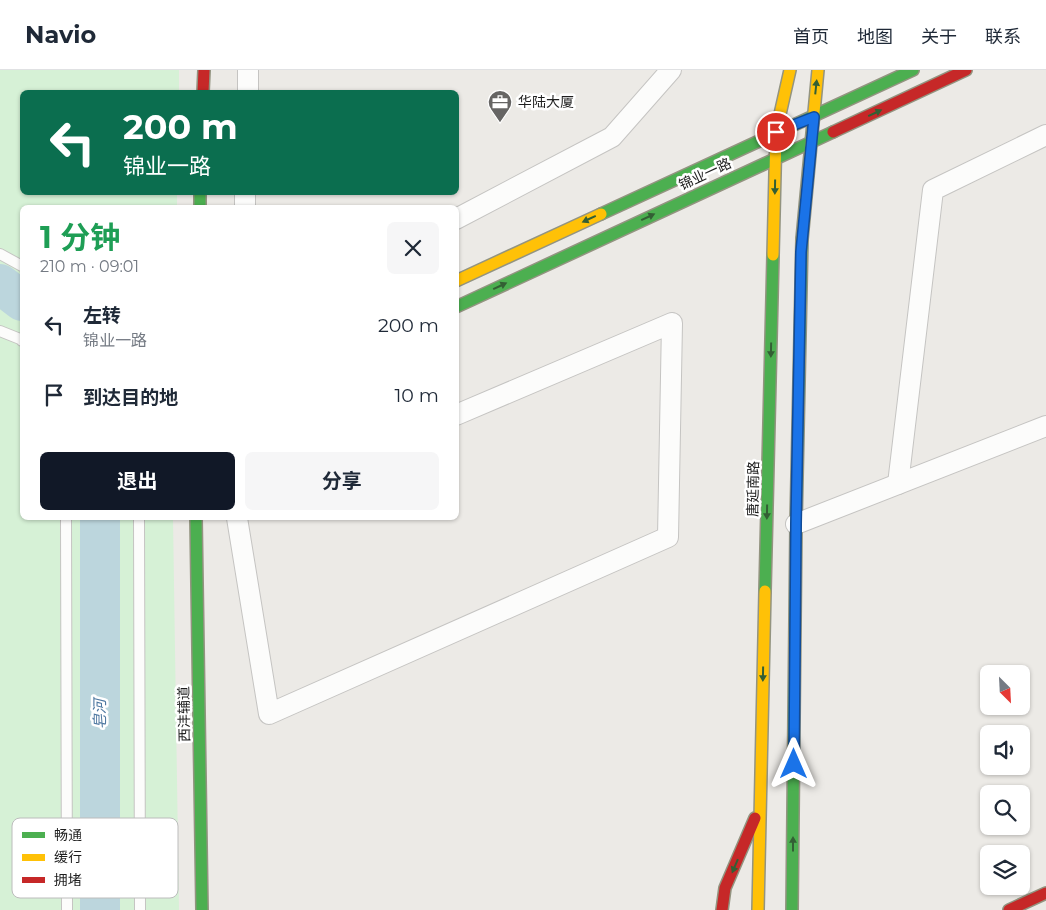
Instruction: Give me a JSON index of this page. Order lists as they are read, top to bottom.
{
  "streets": {
    "main road": ["锦业一路", "唐延南路", "西沣辅道"]
  },
  "crossings": [
    ["锦业一路", "唐延南路"]
  ],
  "water": ["皂河"],
  "places": {
    "office": ["华陆大厦"]
  },
  "legend": ["畅通", "缓行", "拥堵"],
  "north": "bottom right",
  "page": {
    "header": "Navio",
    "nav": [
      "首页",
      "地图",
      "关于",
      "联系"
    ],
    "turn": ["200 m", "锦业一路"],
    "heading": ["1 分钟", "210 m · 09:01"],
    "list": [
      {
        "name": "左转",
        "note": "锦业一路",
        "value": "200 m"
      },
      {
        "name": "到达目的地",
        "value": "10 m"
      }
    ],
    "buttons": ["退出", "分享"]
  }
}
